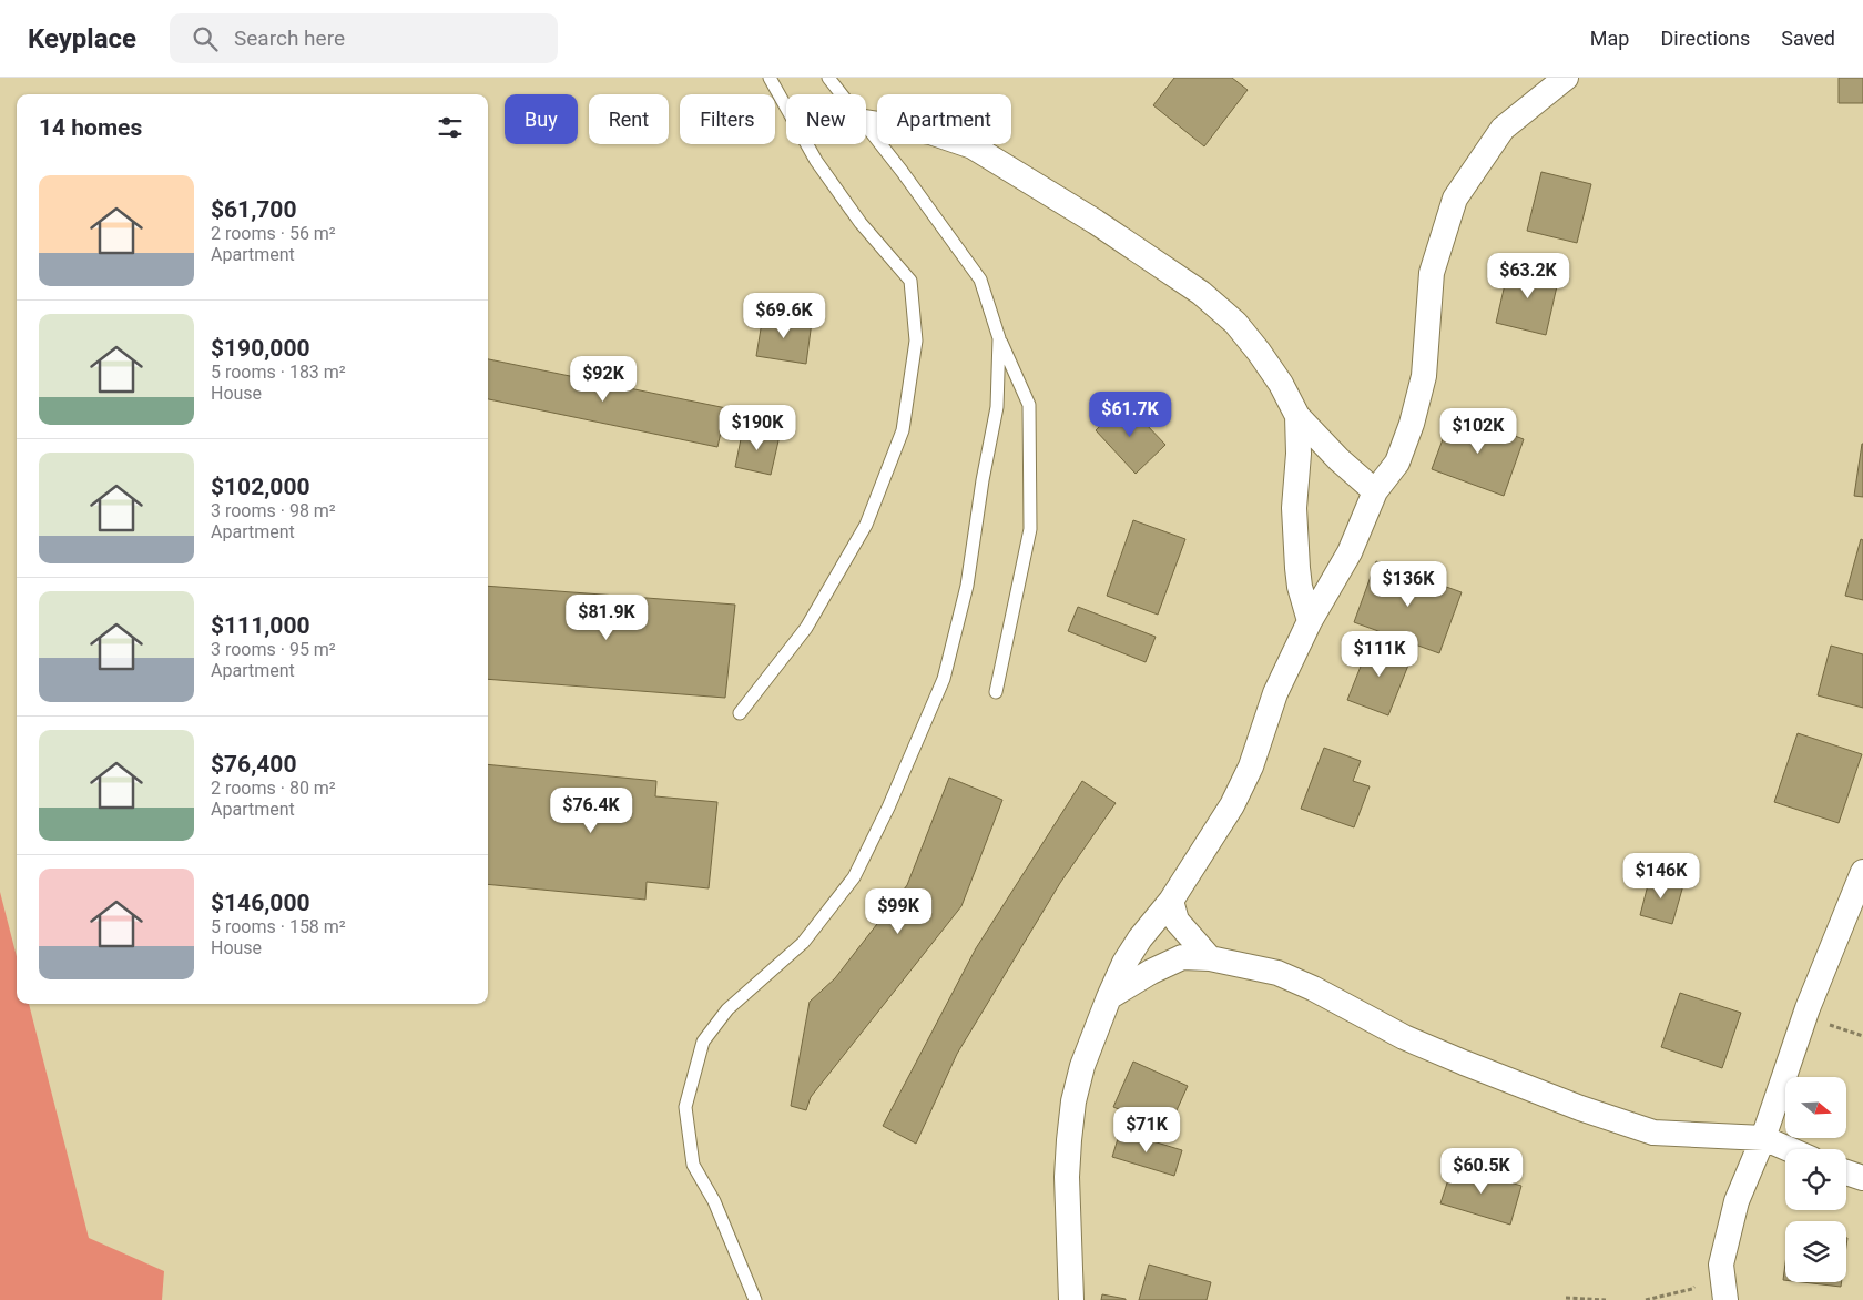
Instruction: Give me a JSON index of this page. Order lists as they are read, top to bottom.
{
  "north": "right",
  "page": {
    "header": "Keyplace",
    "search": "Search here",
    "nav": ["Map", "Directions", "Saved"],
    "chip": [
      "Buy",
      "Rent",
      "Filters",
      "New",
      "Apartment"
    ],
    "heading": "14 homes",
    "list": [
      {
        "name": "$61,700",
        "note": "2 rooms · 56 m² · Apartment"
      },
      {
        "name": "$190,000",
        "note": "5 rooms · 183 m² · House"
      },
      {
        "name": "$102,000",
        "note": "3 rooms · 98 m² · Apartment"
      },
      {
        "name": "$111,000",
        "note": "3 rooms · 95 m² · Apartment"
      },
      {
        "name": "$76,400",
        "note": "2 rooms · 80 m² · Apartment"
      },
      {
        "name": "$146,000",
        "note": "5 rooms · 158 m² · House"
      }
    ],
    "price": [
      "$63.2K",
      "$69.6K",
      "$92K",
      "$61.7K",
      "$190K",
      "$102K",
      "$136K",
      "$81.9K",
      "$111K",
      "$76.4K",
      "$146K",
      "$99K",
      "$71K",
      "$60.5K"
    ]
  }
}
